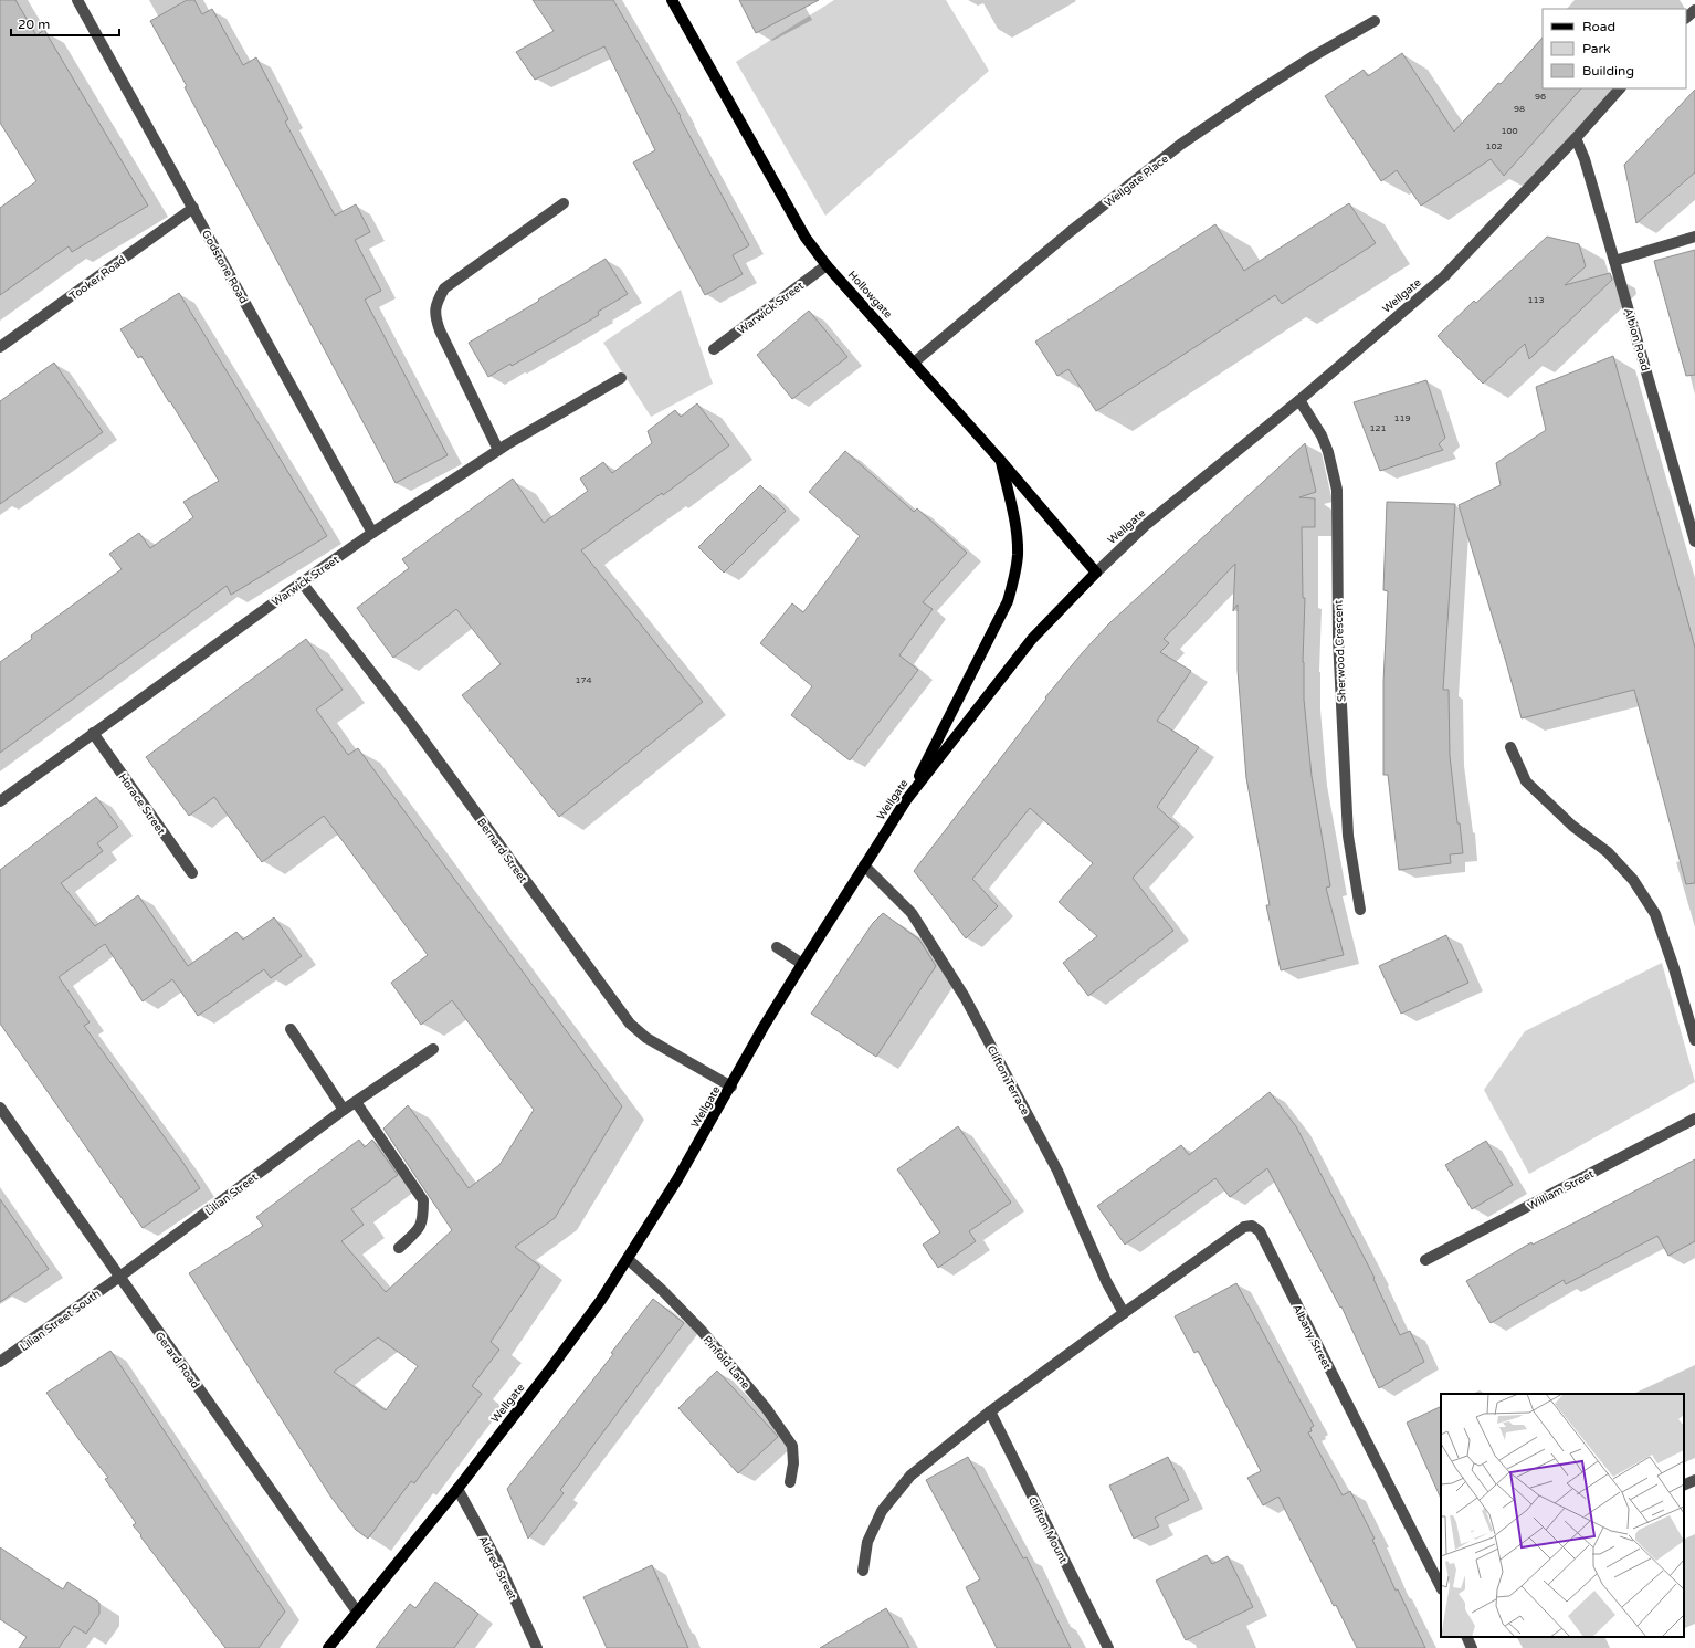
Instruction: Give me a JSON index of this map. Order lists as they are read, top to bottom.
{
  "streets": {
    "main road": ["Hollowgate", "Wellgate"],
    "street": [
      "Wellgate Place",
      "Godstone Road",
      "Tooker Road",
      "Warwick Street",
      "Albion Road",
      "Sherwood Crescent",
      "Horace Street",
      "Bernard Street",
      "Clifton Terrace",
      "William Street",
      "Lilian Street",
      "Lilian Street South",
      "Albany Street",
      "Gerard Road",
      "Pinfold Lane",
      "Clifton Mount",
      "Aldred Street"
    ]
  },
  "crossings": [
    ["Wellgate Place", "Hollowgate"],
    ["Godstone Road", "Tooker Road"],
    ["Godstone Road", "Warwick Street"],
    ["Hollowgate", "Wellgate"],
    ["Hollowgate", "Warwick Street"],
    ["Wellgate", "Albion Road"],
    ["Wellgate", "Sherwood Crescent"],
    ["Wellgate", "Bernard Street"],
    ["Wellgate", "Clifton Terrace"],
    ["Wellgate", "Gerard Road"],
    ["Wellgate", "Pinfold Lane"],
    ["Wellgate", "Aldred Street"],
    ["Warwick Street", "Horace Street"],
    ["Warwick Street", "Bernard Street"],
    ["Clifton Terrace", "Albany Street"],
    ["Lilian Street", "Lilian Street South"],
    ["Lilian Street", "Gerard Road"],
    ["Lilian Street South", "Gerard Road"]
  ],
  "house_numbers": [
    "96",
    "98",
    "100",
    "102",
    "113",
    "119",
    "121",
    "174"
  ],
  "legend": ["Road", "Park", "Building"],
  "scale_bar": "20 m"
}
